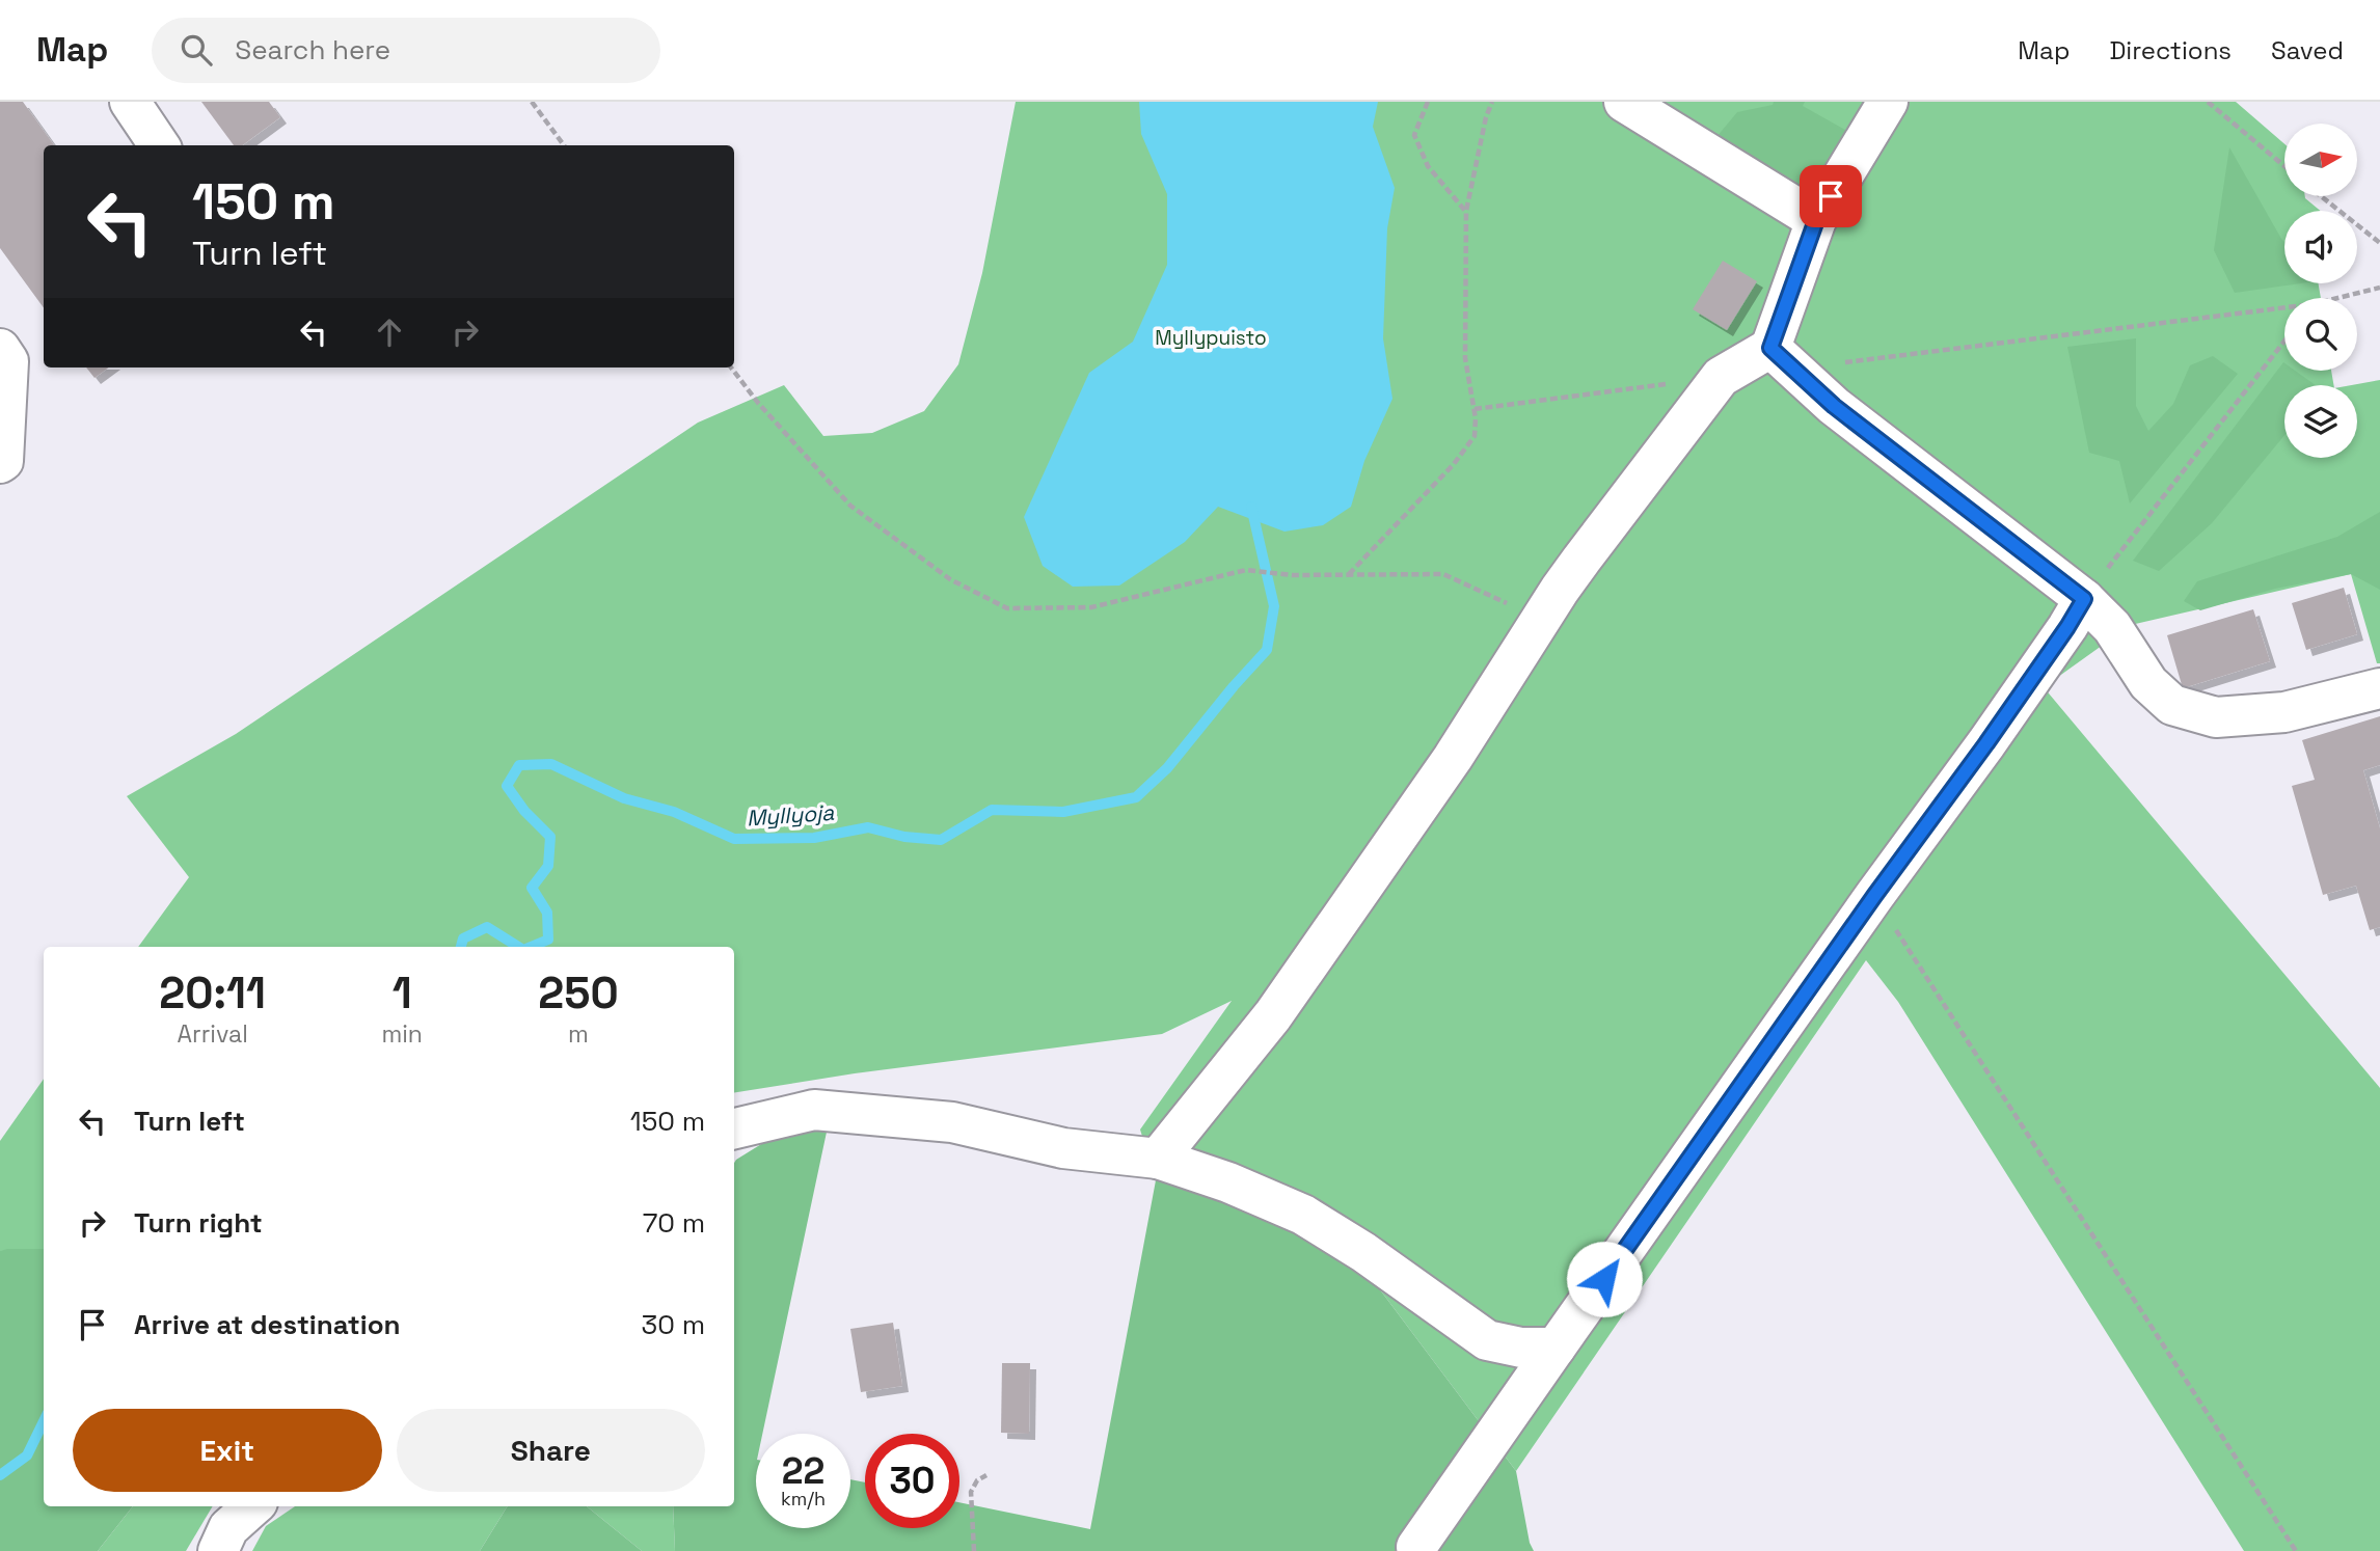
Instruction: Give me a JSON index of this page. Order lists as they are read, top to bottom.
{
  "water": ["Myllyoja"],
  "parks": ["Myllypuisto"],
  "north": "right",
  "page": {
    "header": "Map",
    "search": "Search here",
    "nav": ["Map", "Directions", "Saved"],
    "turn": ["150 m", "Turn left"],
    "eta": [
      "20:11",
      "Arrival",
      "1",
      "min",
      "250",
      "m"
    ],
    "list": [
      {
        "name": "Turn left",
        "value": "150 m"
      },
      {
        "name": "Turn right",
        "value": "70 m"
      },
      {
        "name": "Arrive at destination",
        "value": "30 m"
      }
    ],
    "buttons": ["Exit", "Share"],
    "speed": "22 km/h",
    "limit": "30"
  }
}
